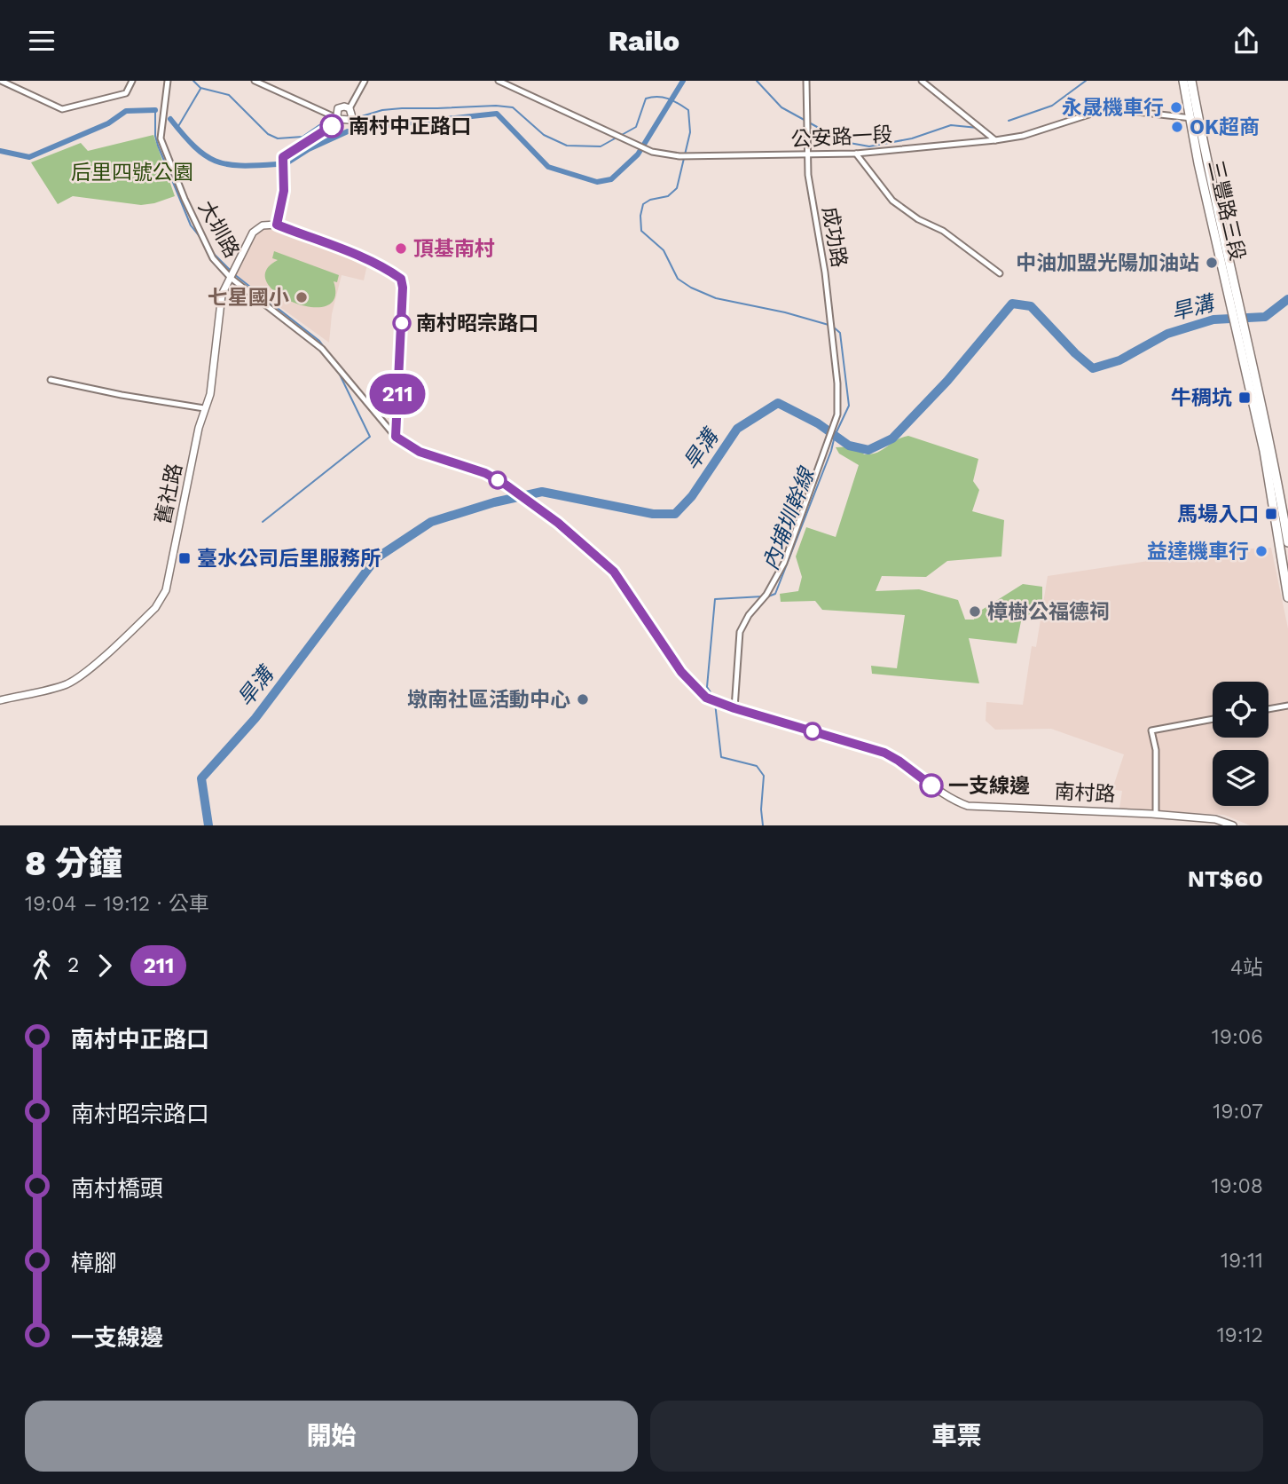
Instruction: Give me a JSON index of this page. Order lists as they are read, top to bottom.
{
  "streets": {
    "main road": ["三豐路三段"],
    "street": [
      "公安路一段",
      "大圳路",
      "成功路",
      "舊社路",
      "南村路"
    ]
  },
  "crossings": [
    ["公安路一段", "三豐路三段"],
    ["公安路一段", "成功路"],
    ["大圳路", "舊社路"],
    ["大圳路", "南村路"],
    ["成功路", "南村路"]
  ],
  "water": ["旱溝", "內埔圳幹線"],
  "parks": ["后里四號公園"],
  "places": {
    "other": [
      "永晟機車行",
      "南村中正路口",
      "OK超商",
      "頂基南村",
      "中油加盟光陽加油站",
      "七星國小",
      "南村昭宗路口",
      "益達機車行",
      "樟樹公福德祠",
      "墩南社區活動中心",
      "一支線邊"
    ],
    "transit": ["牛稠坑", "馬場入口", "臺水公司后里服務所"]
  },
  "lines": ["bus line 211"],
  "page": {
    "header": "Railo",
    "on_map": "211",
    "heading": ["8 分鐘", "19:04 – 19:12 · 公車", "NT$60"],
    "legs": ["2", "211", "4站"],
    "list": [
      {
        "name": "南村中正路口",
        "value": "19:06"
      },
      {
        "name": "南村昭宗路口",
        "value": "19:07"
      },
      {
        "name": "南村橋頭",
        "value": "19:08"
      },
      {
        "name": "樟腳",
        "value": "19:11"
      },
      {
        "name": "一支線邊",
        "value": "19:12"
      }
    ],
    "buttons": ["開始", "車票"]
  }
}
